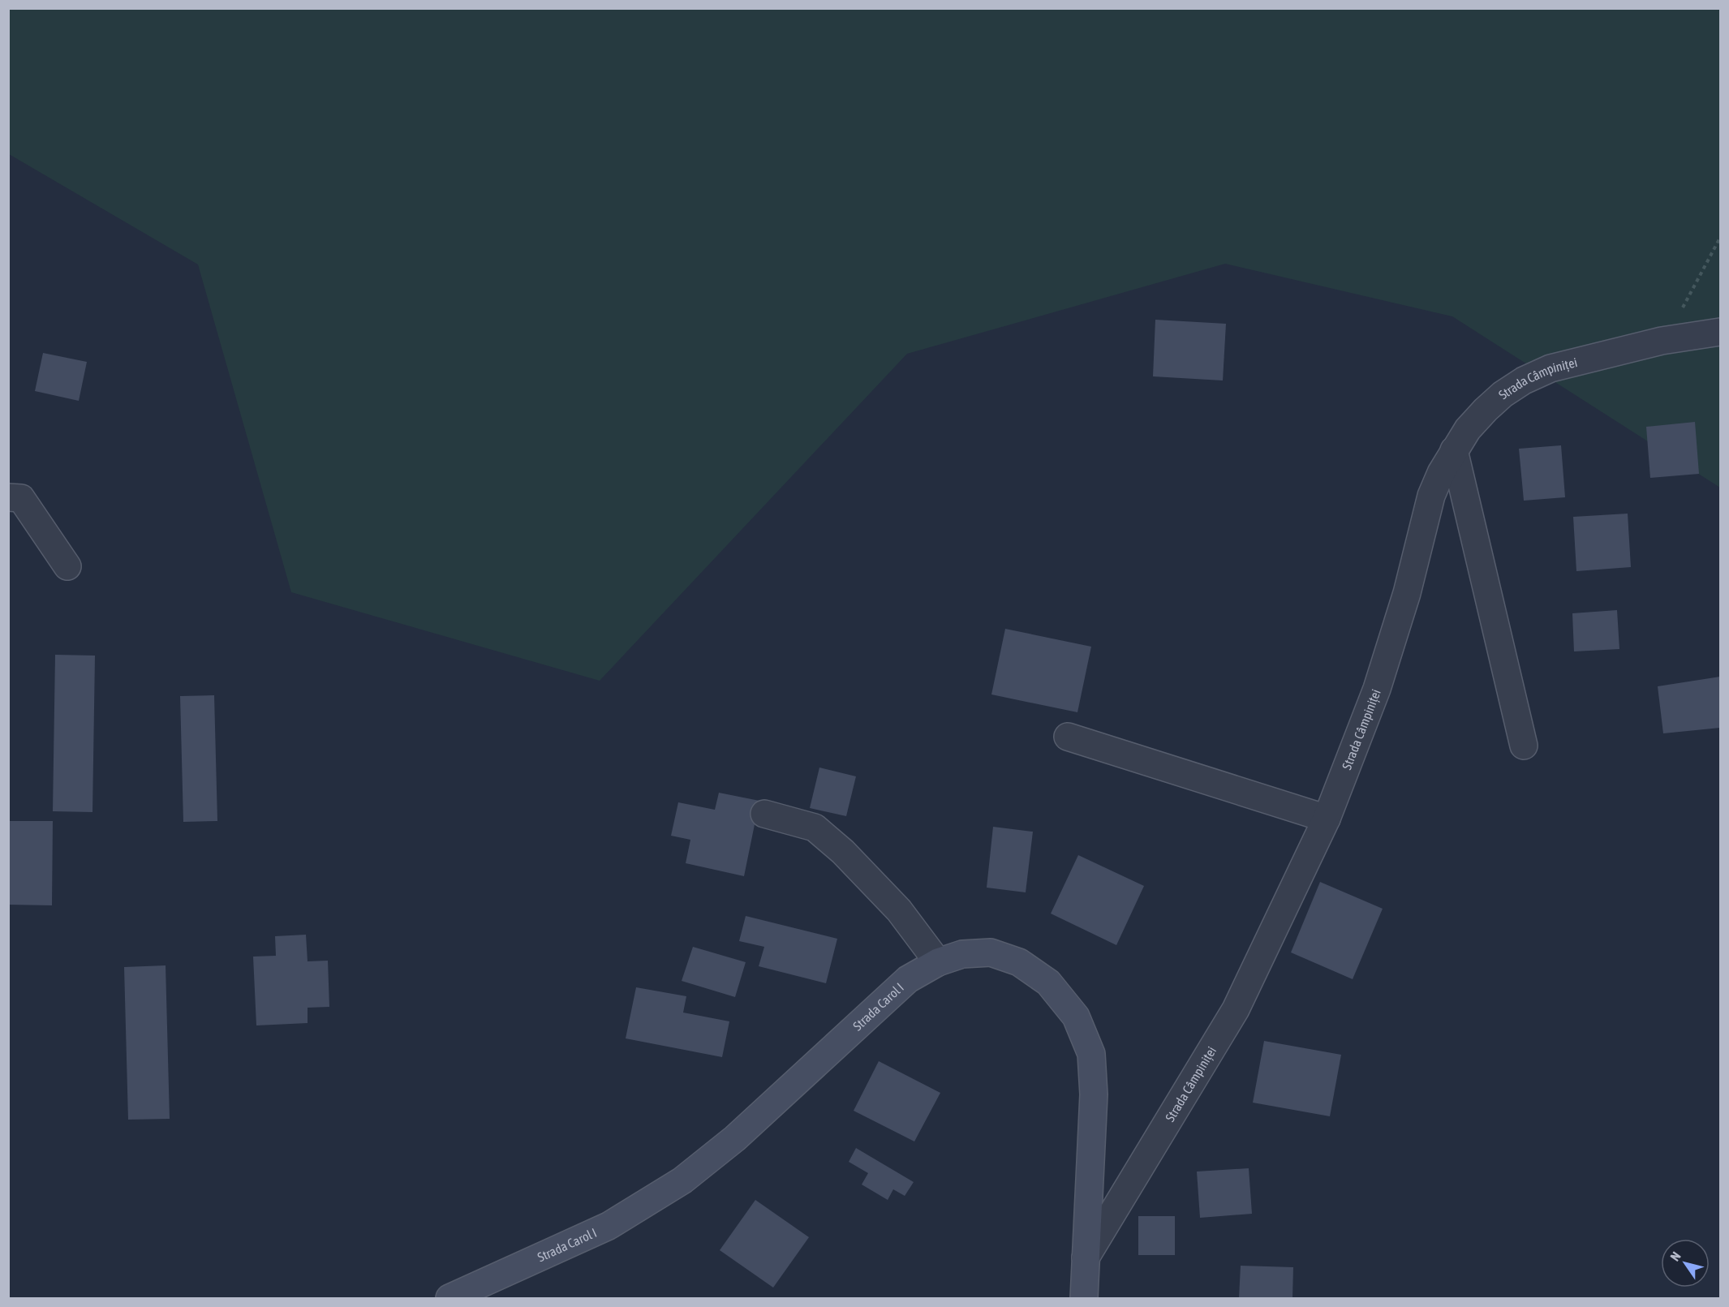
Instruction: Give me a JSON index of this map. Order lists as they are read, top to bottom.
{
  "streets": {
    "main road": ["Strada Carol I"],
    "street": ["Strada Câmpiniței"]
  },
  "crossings": [
    ["Strada Câmpiniței", "Strada Carol I"]
  ],
  "north": "top left"
}
